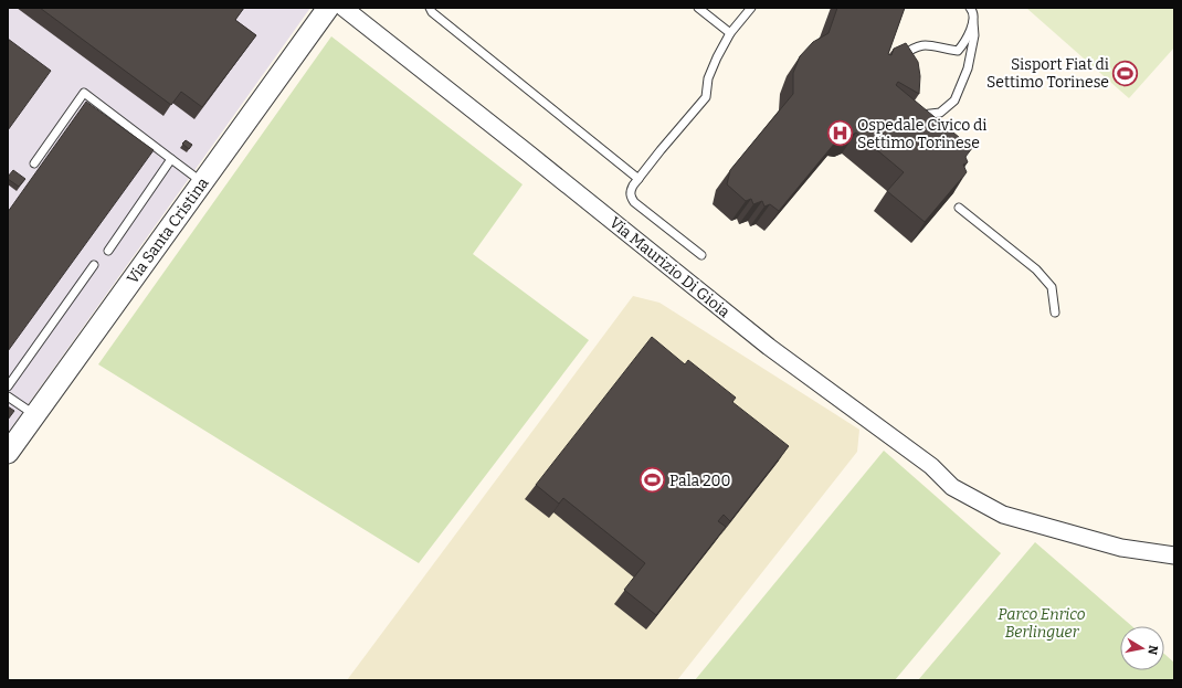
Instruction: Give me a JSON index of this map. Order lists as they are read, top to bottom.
{
  "streets": {
    "street": ["Via Santa Cristina", "Via Maurizio Di Gioia"]
  },
  "parks": ["Parco Enrico Berlinguer"],
  "places": {
    "sports": ["Sisport Fiat di Settimo Torinese", "Pala 200"],
    "hospital": ["Ospedale Civico di Settimo Torinese"]
  },
  "north": "right"
}
